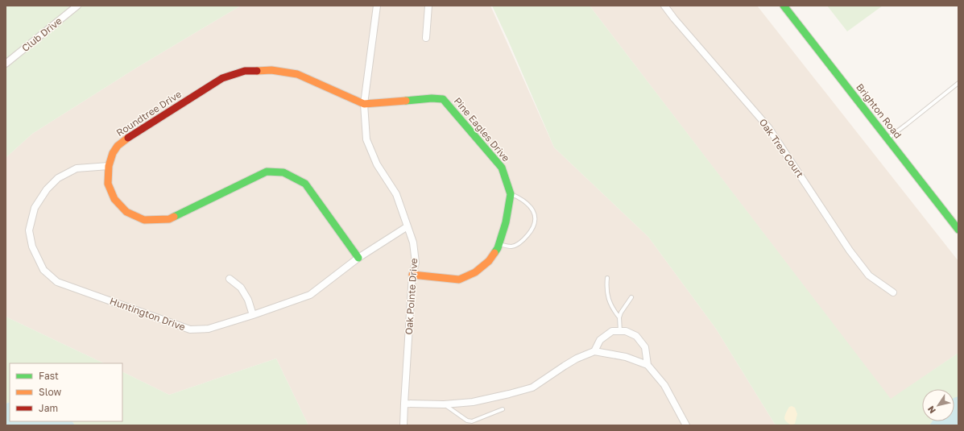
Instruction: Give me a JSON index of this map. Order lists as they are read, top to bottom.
{
  "streets": {
    "street": [
      "Club Drive",
      "Brighton Road",
      "Roundtree Drive",
      "Pine Eagles Drive",
      "Oak Tree Court",
      "Oak Pointe Drive",
      "Huntington Drive"
    ]
  },
  "crossings": [
    ["Roundtree Drive", "Pine Eagles Drive"],
    ["Roundtree Drive", "Oak Pointe Drive"],
    ["Roundtree Drive", "Huntington Drive"],
    ["Pine Eagles Drive", "Oak Pointe Drive"],
    ["Oak Pointe Drive", "Huntington Drive"]
  ],
  "legend": ["Fast", "Slow", "Jam"],
  "north": "bottom left"
}
